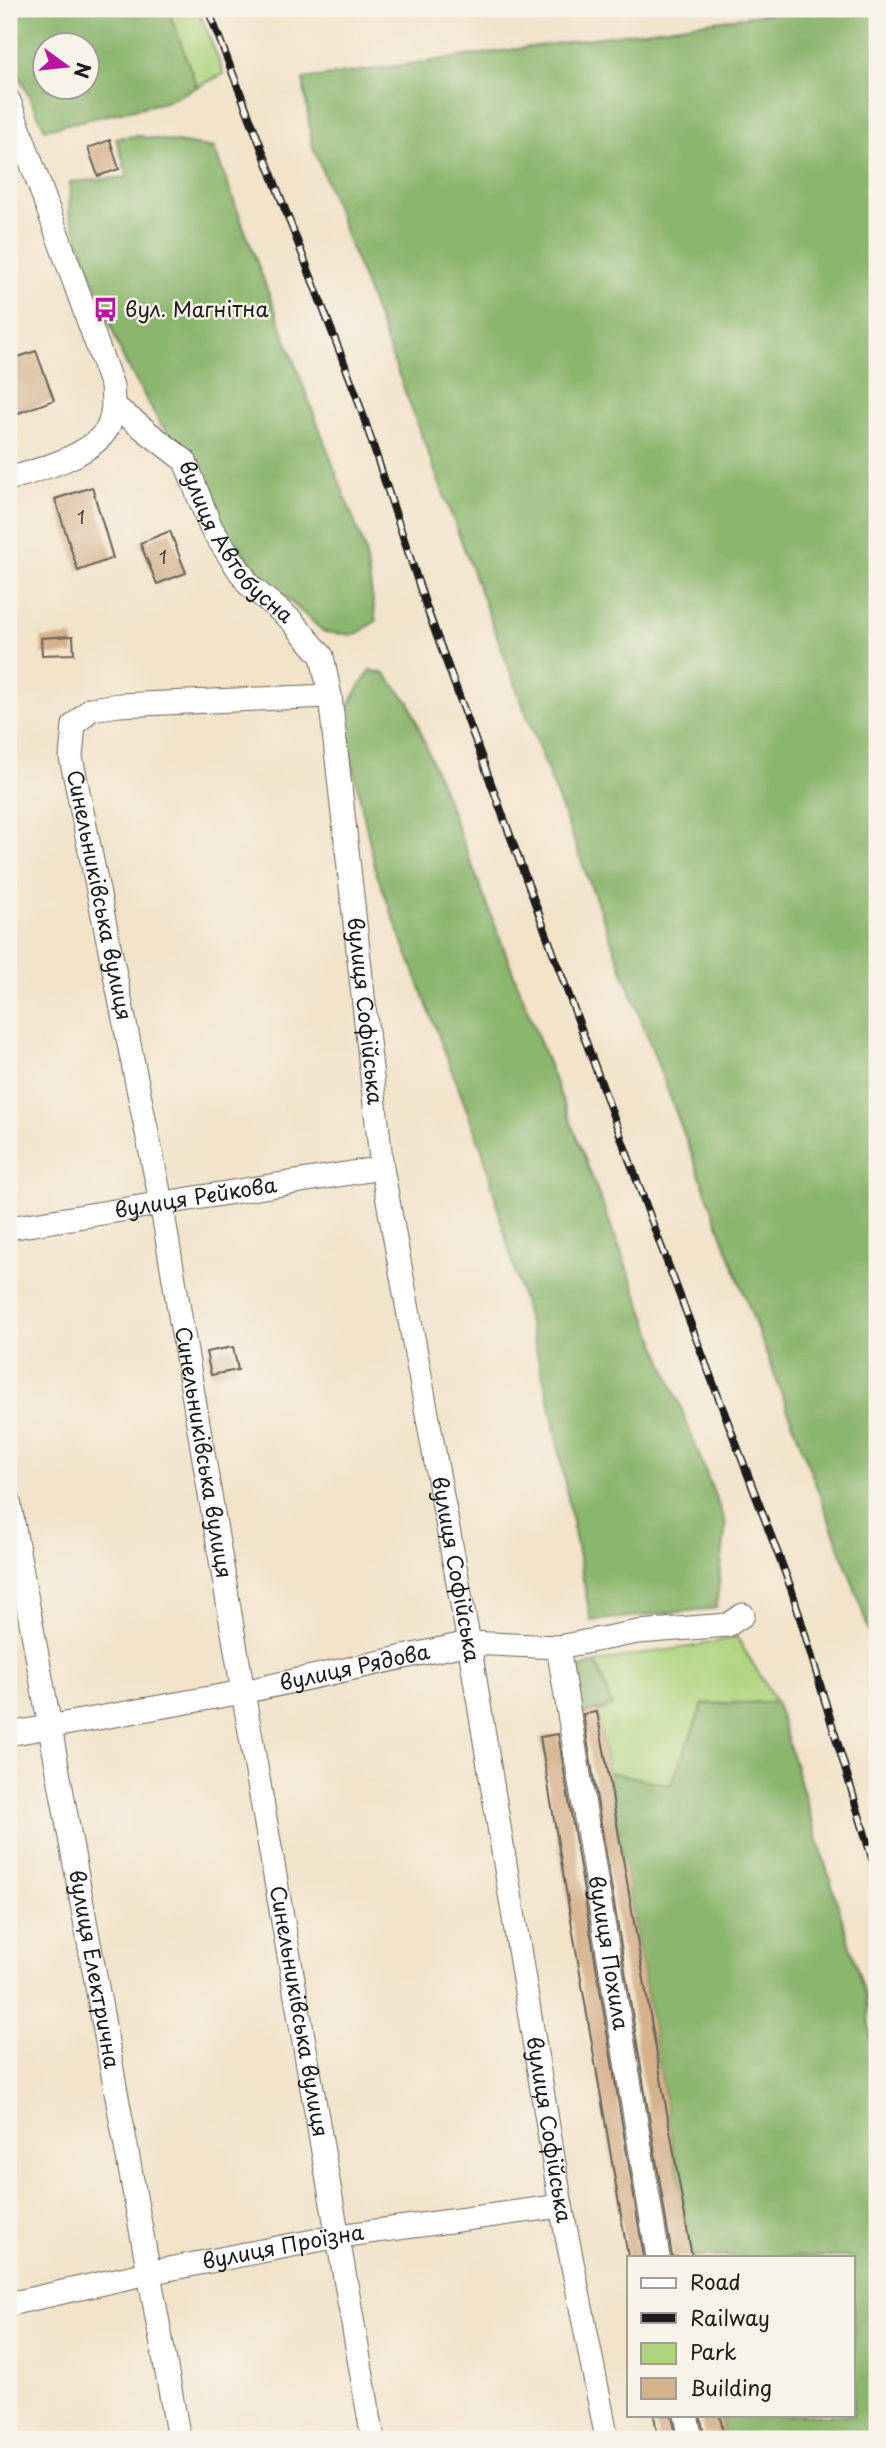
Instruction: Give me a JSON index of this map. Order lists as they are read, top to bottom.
{
  "streets": {
    "street": [
      "вулиця Автобусна",
      "Синельниківська вулиця",
      "вулиця Софійська",
      "вулиця Рейкова",
      "вулиця Рядова",
      "вулиця Похила",
      "вулиця Електрична",
      "вулиця Проїзна"
    ]
  },
  "crossings": [
    ["вулиця Автобусна", "Синельниківська вулиця"],
    ["вулиця Автобусна", "вулиця Софійська"],
    ["Синельниківська вулиця", "вулиця Софійська"],
    ["Синельниківська вулиця", "вулиця Рейкова"],
    ["Синельниківська вулиця", "вулиця Рядова"],
    ["Синельниківська вулиця", "вулиця Проїзна"],
    ["вулиця Софійська", "вулиця Рейкова"],
    ["вулиця Софійська", "вулиця Рядова"],
    ["вулиця Софійська", "вулиця Проїзна"],
    ["вулиця Рядова", "вулиця Похила"],
    ["вулиця Рядова", "вулиця Електрична"],
    ["вулиця Електрична", "вулиця Проїзна"]
  ],
  "places": {
    "bus stop": ["вул. Магнітна"]
  },
  "house_numbers": ["1", "1"],
  "legend": [
    "Road",
    "Railway",
    "Park",
    "Building"
  ],
  "north": "right"
}
